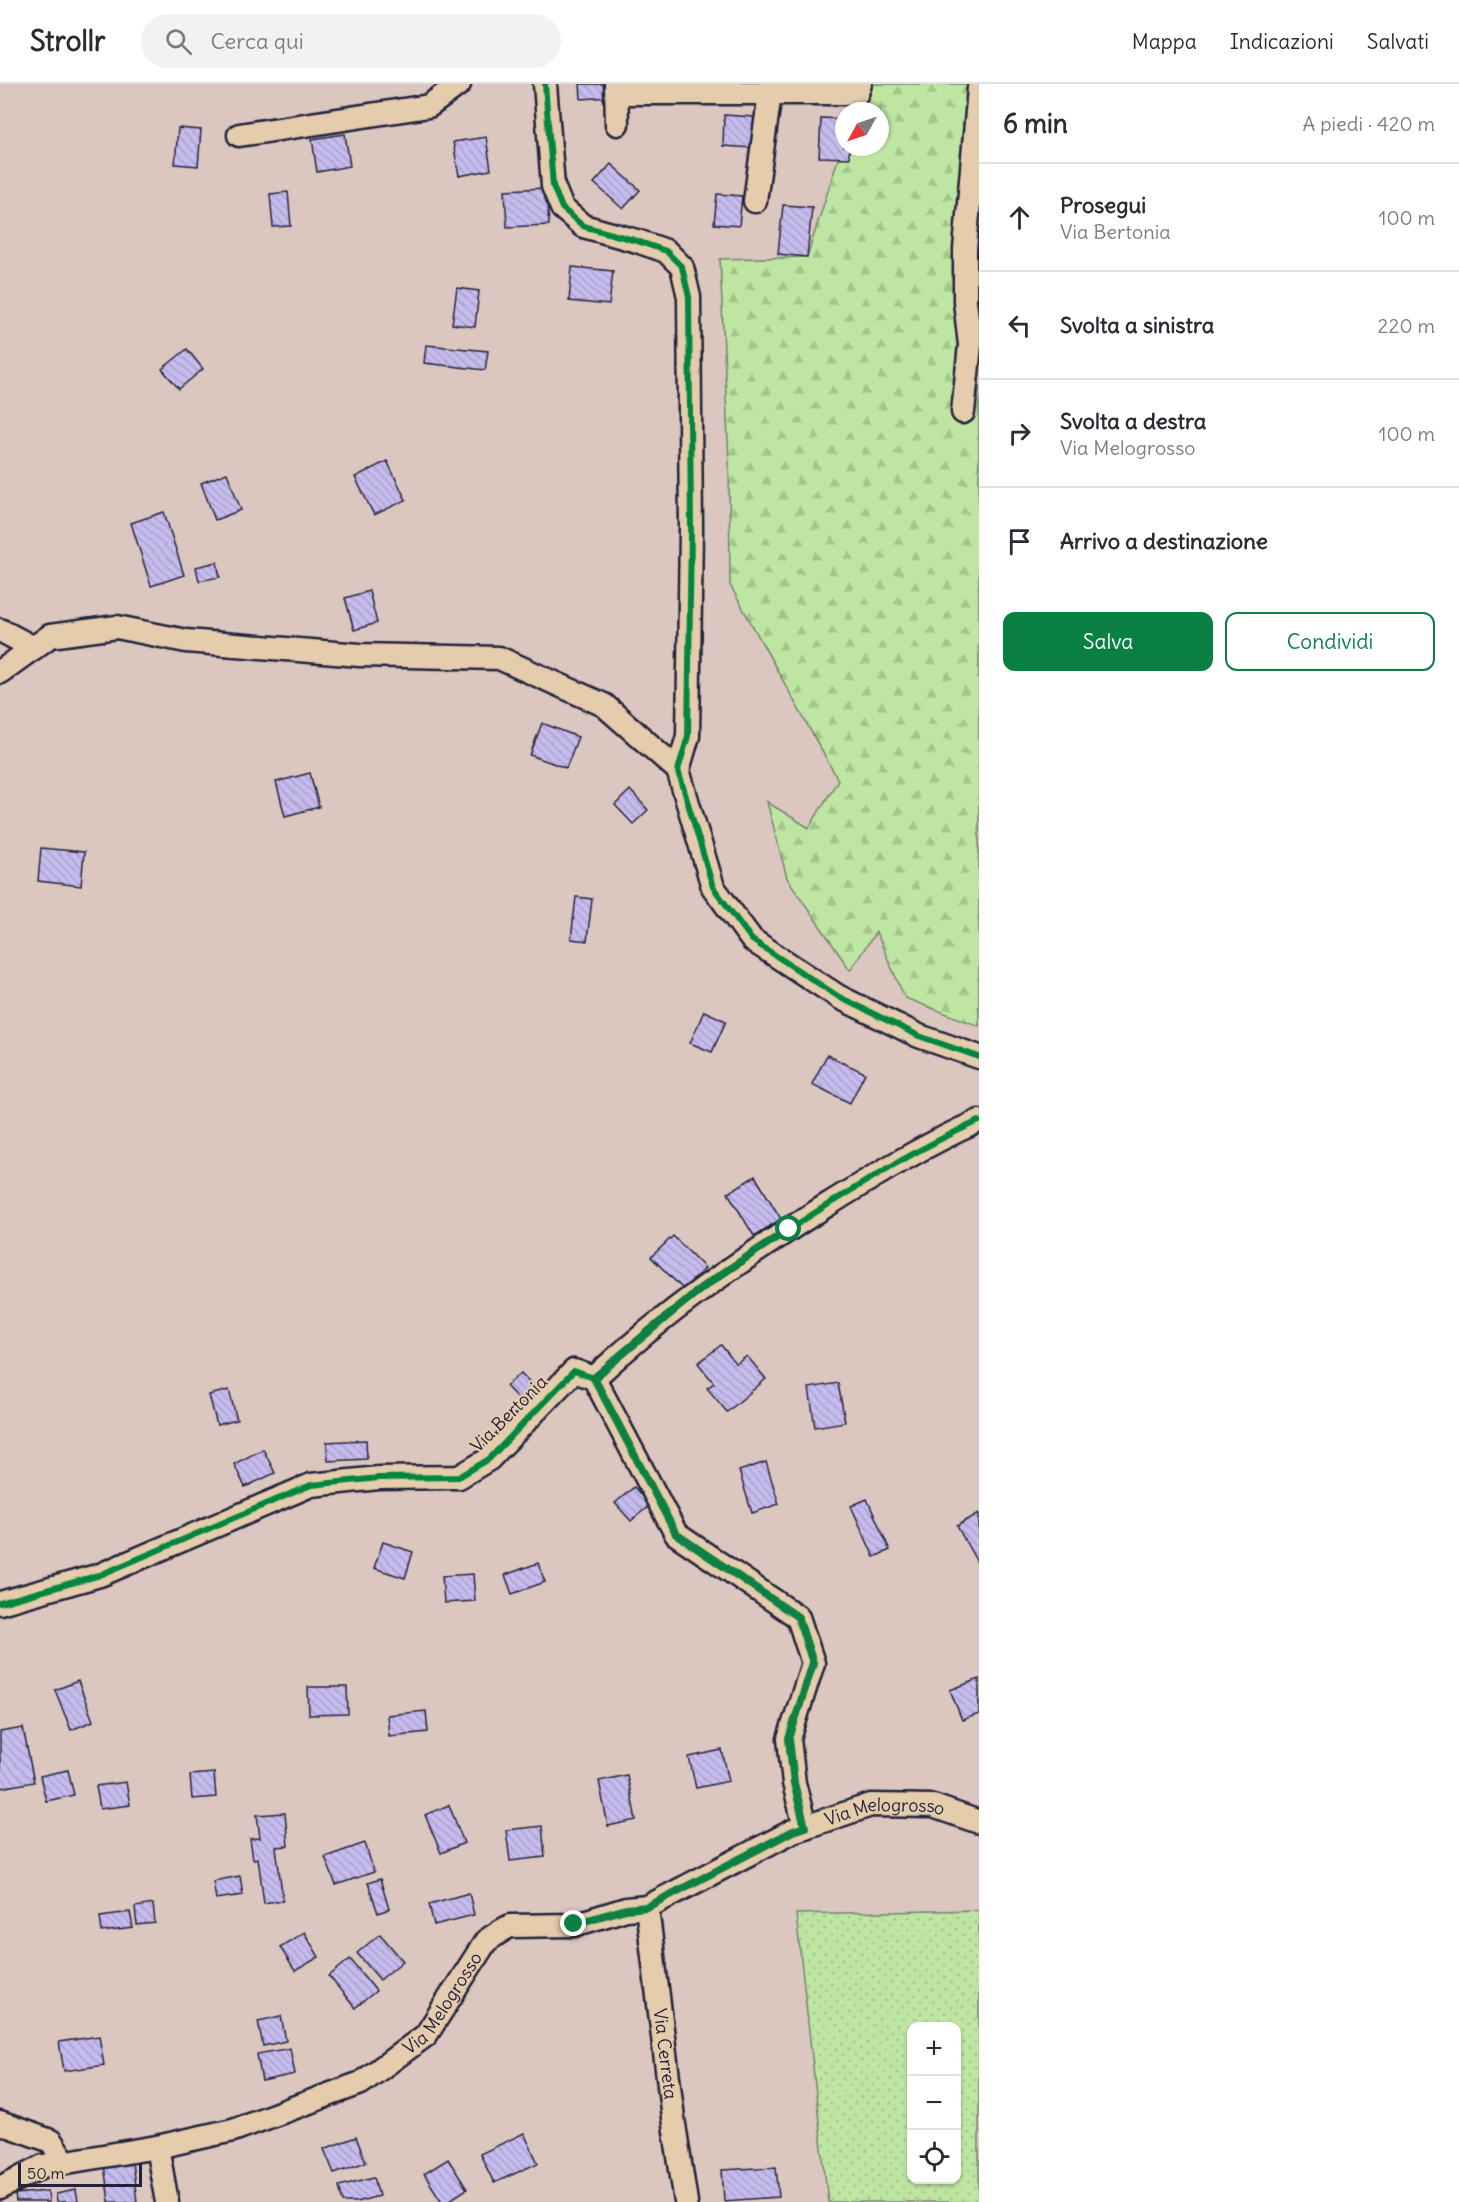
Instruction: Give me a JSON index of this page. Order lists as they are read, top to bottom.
{
  "streets": {
    "street": ["Via Bertonia", "Via Melogrosso", "Via Cerreta"]
  },
  "crossings": [
    ["Via Melogrosso", "Via Cerreta"]
  ],
  "scale_bar": "50 m",
  "north": "bottom left",
  "page": {
    "header": "Strollr",
    "search": "Cerca qui",
    "nav": ["Mappa", "Indicazioni", "Salvati"],
    "heading": ["6 min", "A piedi · 420 m"],
    "list": [
      ["Prosegui", "Via Bertonia", "100 m"],
      ["Svolta a sinistra", "220 m"],
      ["Svolta a destra", "Via Melogrosso", "100 m"],
      "Arrivo a destinazione"
    ],
    "buttons": ["Salva", "Condividi"],
    "map_buttons": ["+", "−"],
    "scale": "50 m"
  }
}
